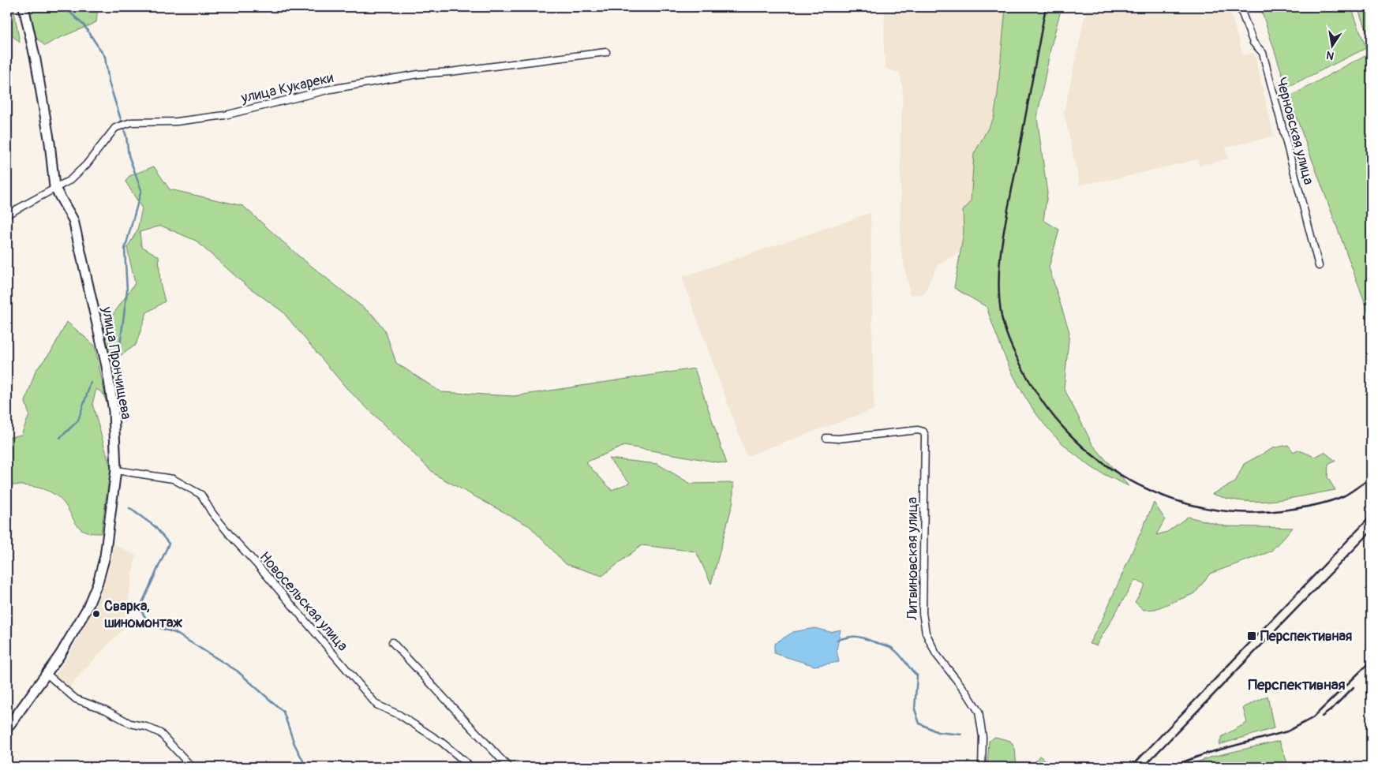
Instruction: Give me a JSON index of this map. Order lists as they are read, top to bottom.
{
  "streets": {
    "street": [
      "улица Кукареки",
      "Черновская улица",
      "улица Прончищева",
      "Литвиновская улица",
      "Новосельская улица"
    ]
  },
  "crossings": [
    ["улица Кукареки", "улица Прончищева"],
    ["улица Прончищева", "Новосельская улица"]
  ],
  "districts": ["Перспективная"],
  "places": {
    "other": ["Сварка, шиномонтаж"],
    "transit": ["Перспективная"]
  },
  "north": "bottom"
}
